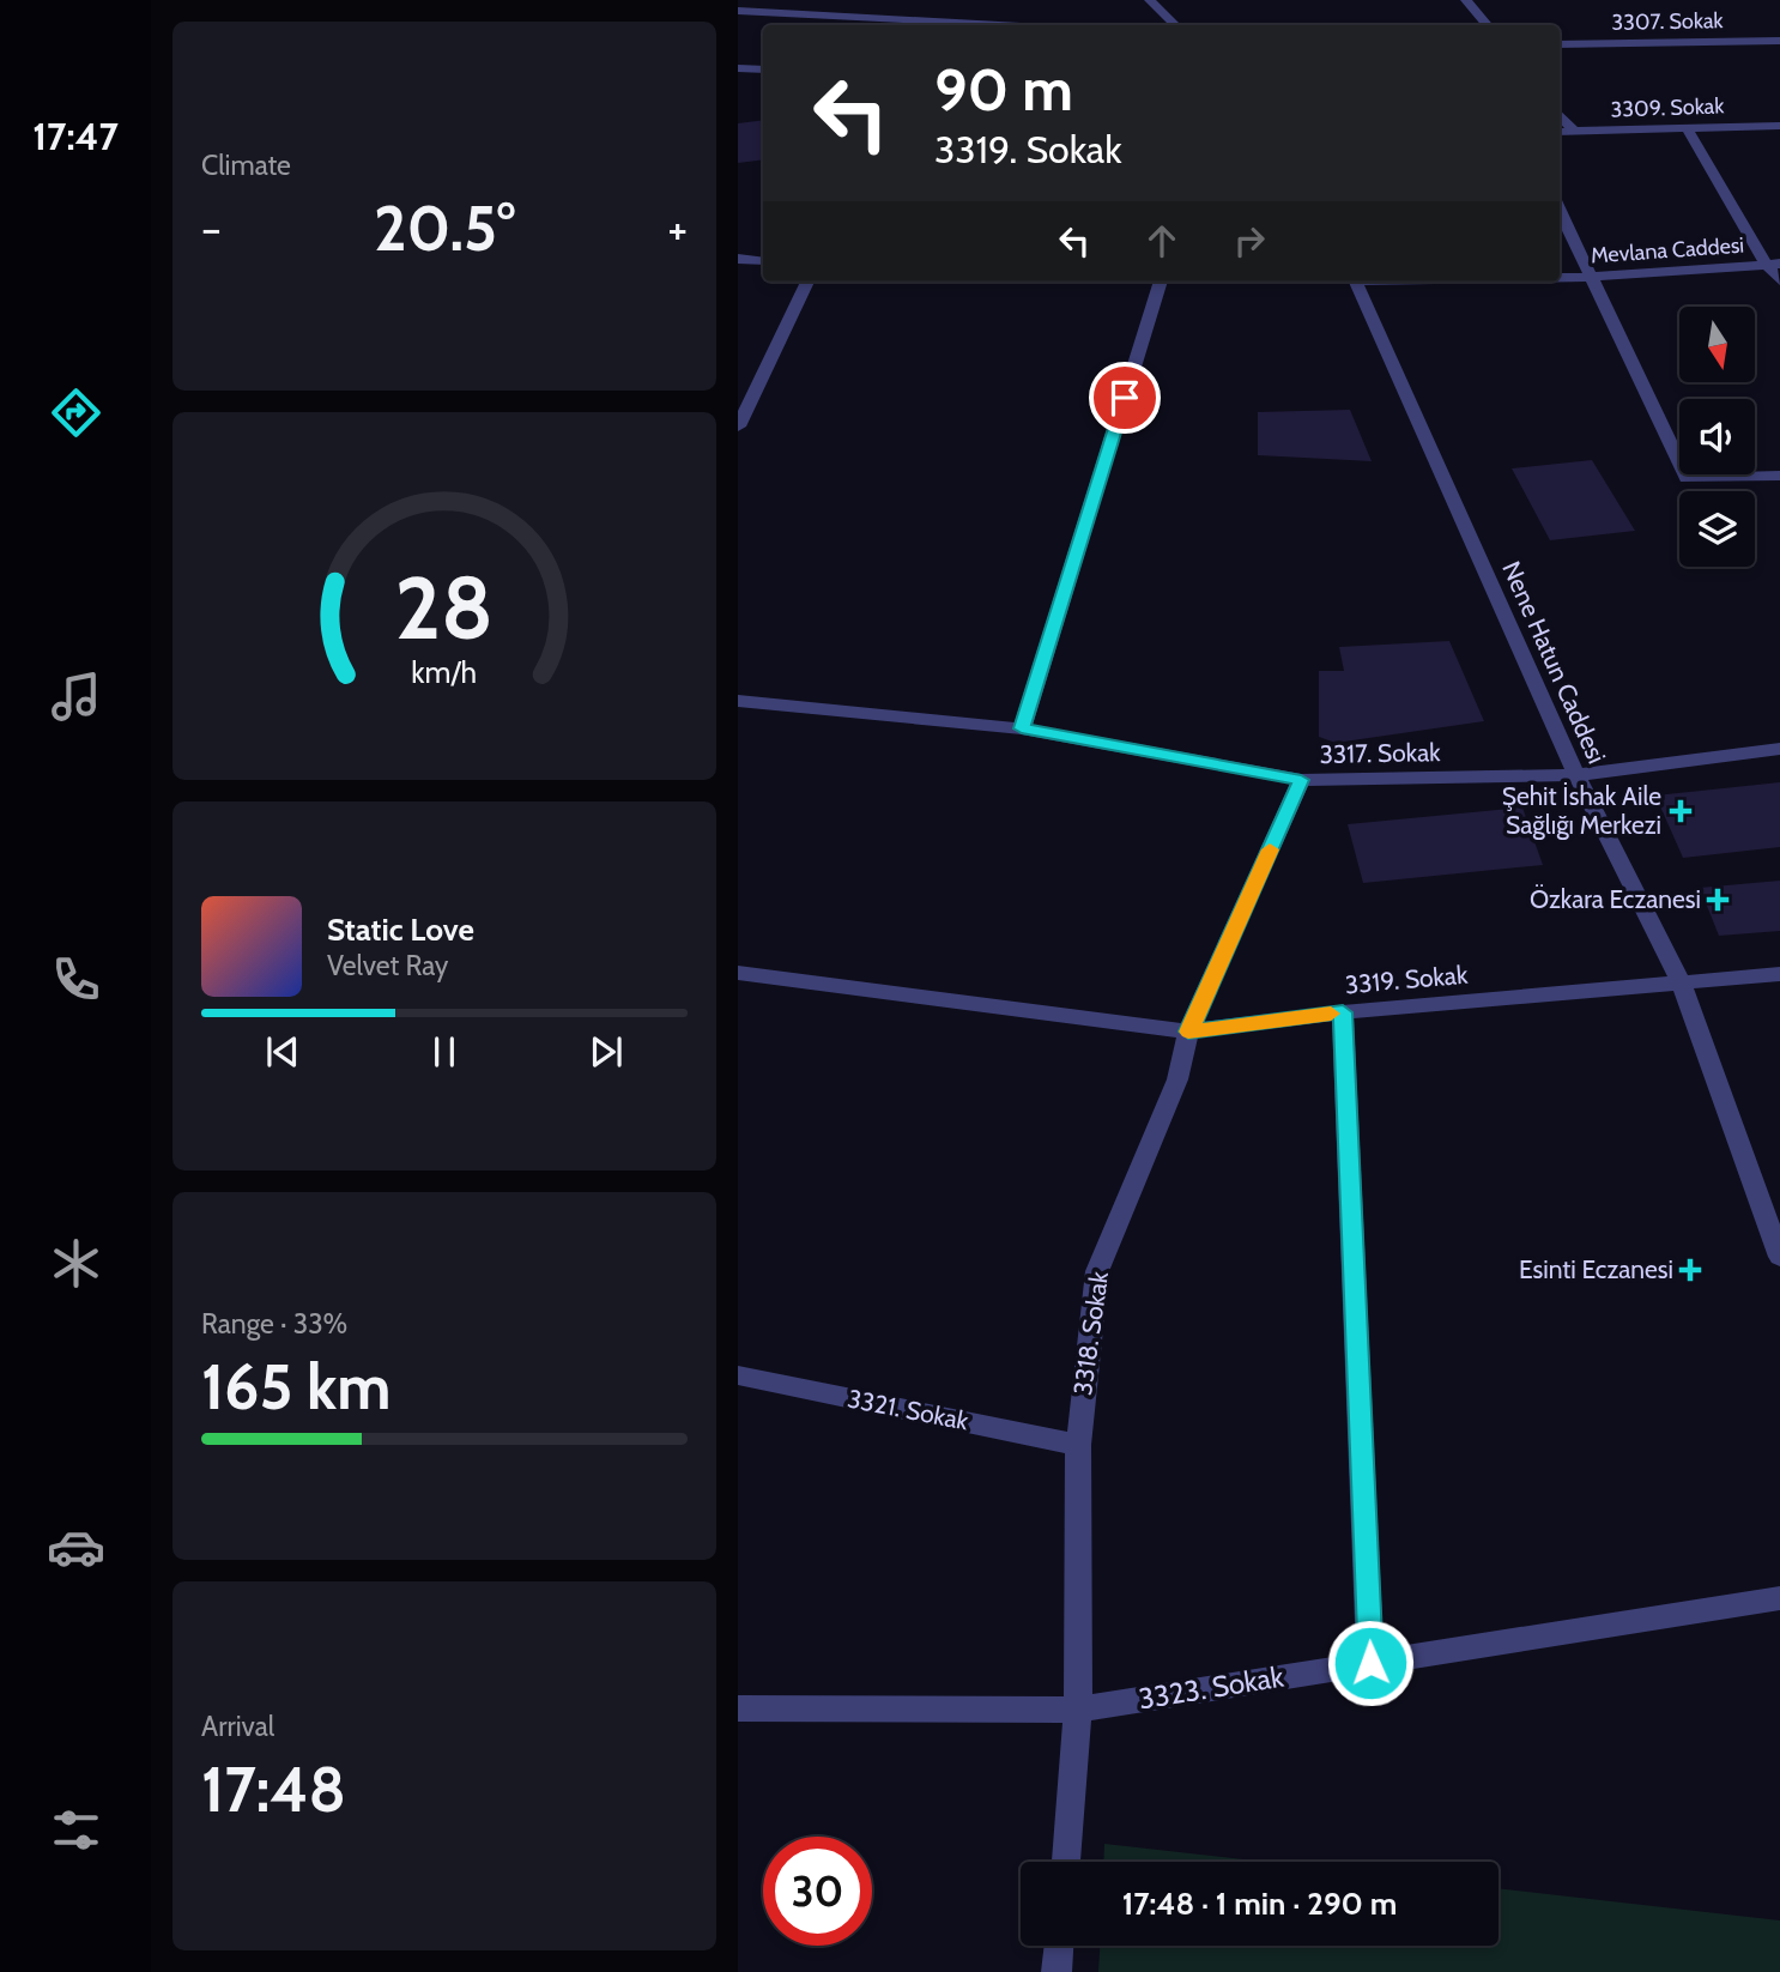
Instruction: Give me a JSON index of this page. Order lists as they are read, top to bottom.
{
  "streets": {
    "street": [
      "3307. Sokak",
      "3309. Sokak",
      "Mevlana Caddesi",
      "Nene Hatun Caddesi",
      "3317. Sokak",
      "3319. Sokak",
      "3318. Sokak",
      "3321. Sokak",
      "3323. Sokak"
    ]
  },
  "crossings": [
    ["Nene Hatun Caddesi", "3317. Sokak"],
    ["Nene Hatun Caddesi", "3319. Sokak"],
    ["3317. Sokak", "3318. Sokak"],
    ["3319. Sokak", "3318. Sokak"],
    ["3318. Sokak", "3321. Sokak"],
    ["3318. Sokak", "3323. Sokak"]
  ],
  "places": {
    "health": ["Şehit İshak Aile Sağlığı Merkezi", "Özkara Eczanesi", "Esinti Eczanesi"]
  },
  "north": "bottom",
  "page": {
    "tabs": "17:47",
    "tile": [
      "Climate",
      ["Range · 33%", "165 km"],
      ["Arrival", "17:48"]
    ],
    "turn": ["90 m", "3319. Sokak"],
    "heat": ["−", "20.5°", "+"],
    "song": ["Static Love", "Velvet Ray"],
    "limit": "30",
    "trip": "17:48 · 1 min · 290 m",
    "gauge": ["28", "km/h"]
  }
}
